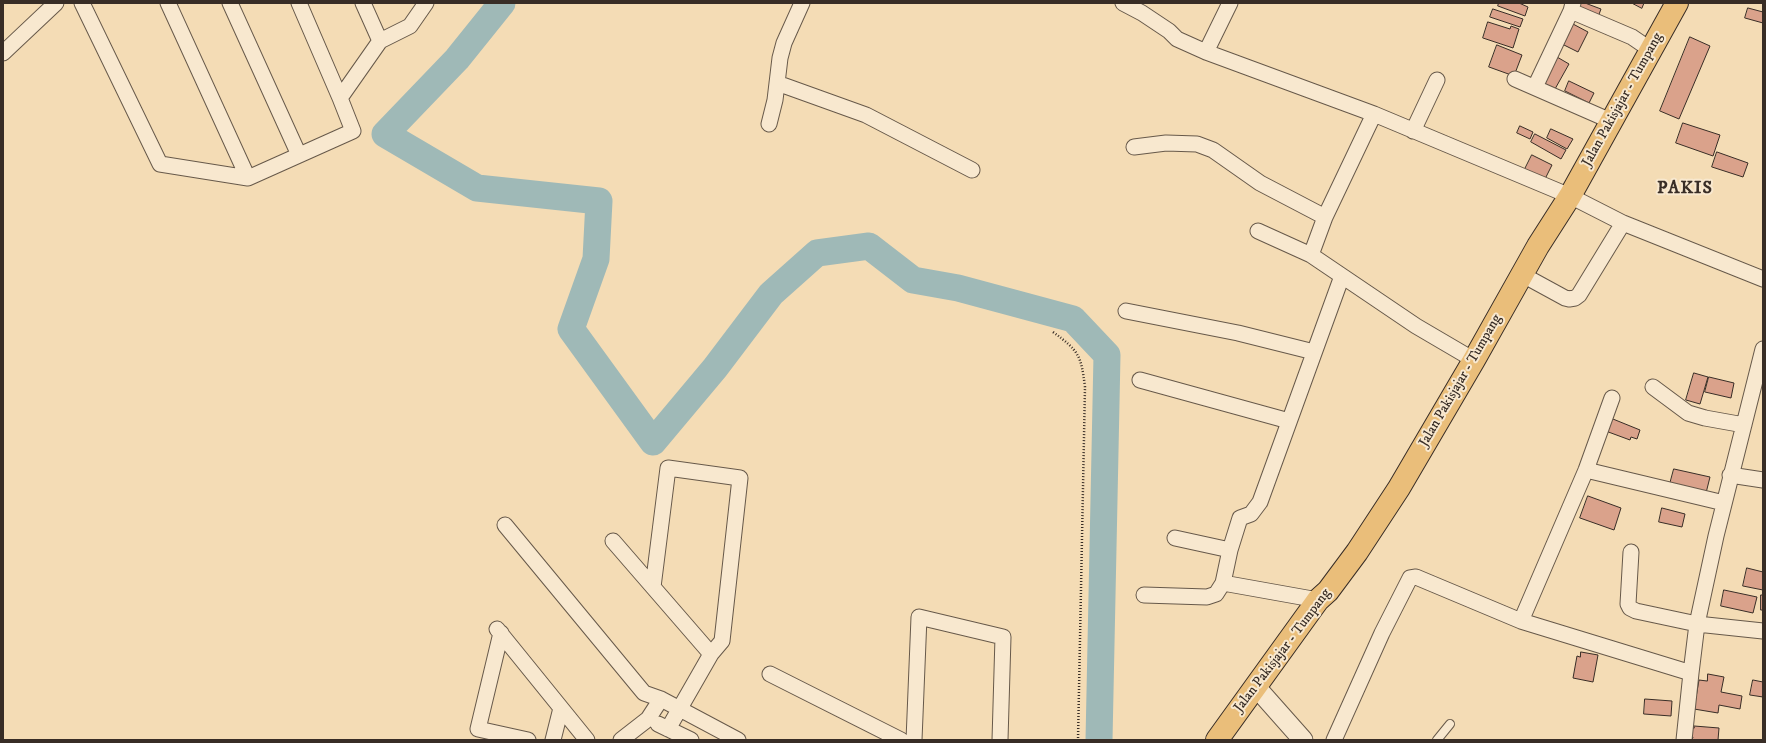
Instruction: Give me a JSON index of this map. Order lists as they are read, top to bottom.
{
  "streets": {
    "main road": ["Jalan Pakisjajar - Tumpang"]
  },
  "districts": ["PAKIS"]
}
